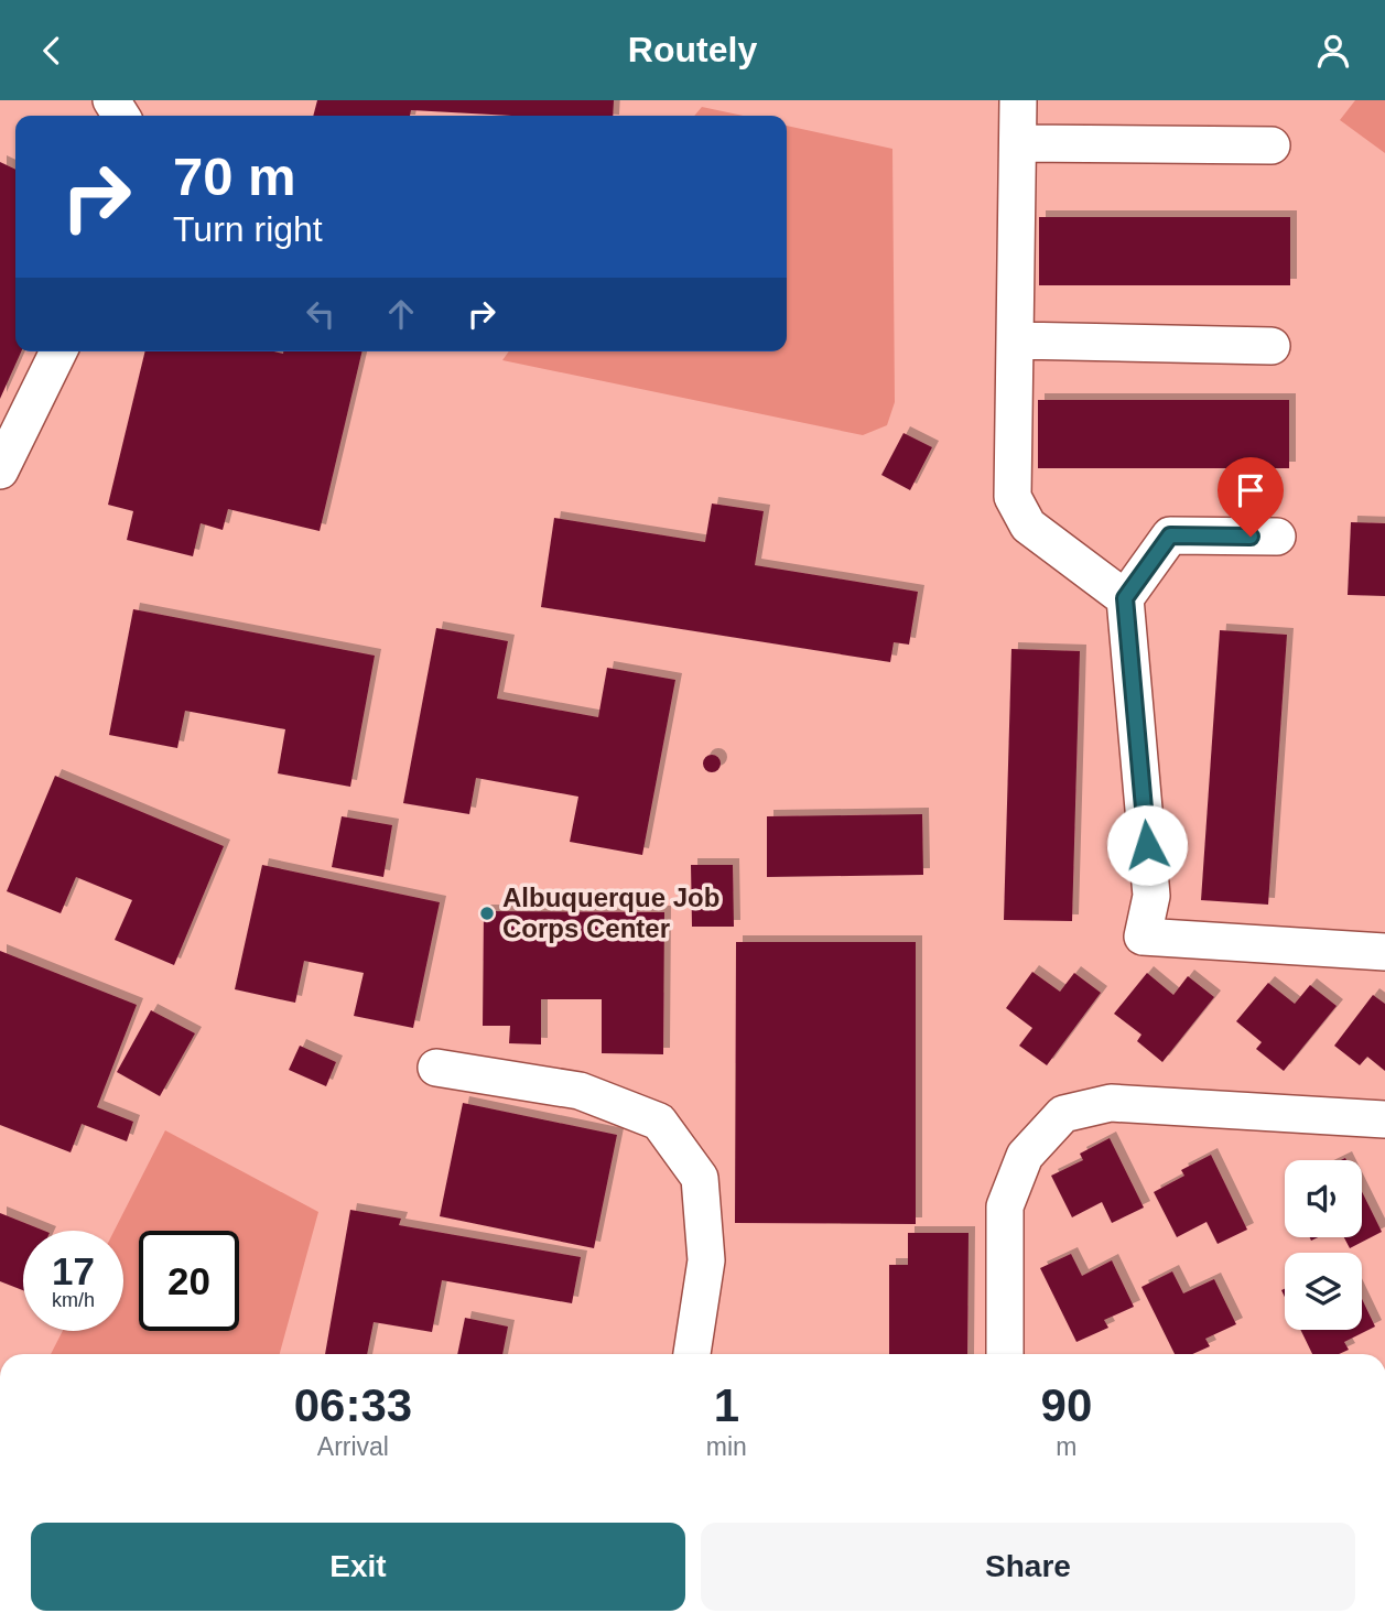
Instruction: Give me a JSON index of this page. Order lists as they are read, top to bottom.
{
  "places": ["Albuquerque Job Corps Center"],
  "page": {
    "header": "Routely",
    "turn": ["70 m", "Turn right"],
    "speed": "17 km/h",
    "limit": "20",
    "eta": [
      "06:33",
      "Arrival",
      "1",
      "min",
      "90",
      "m"
    ],
    "buttons": ["Exit", "Share"]
  }
}
